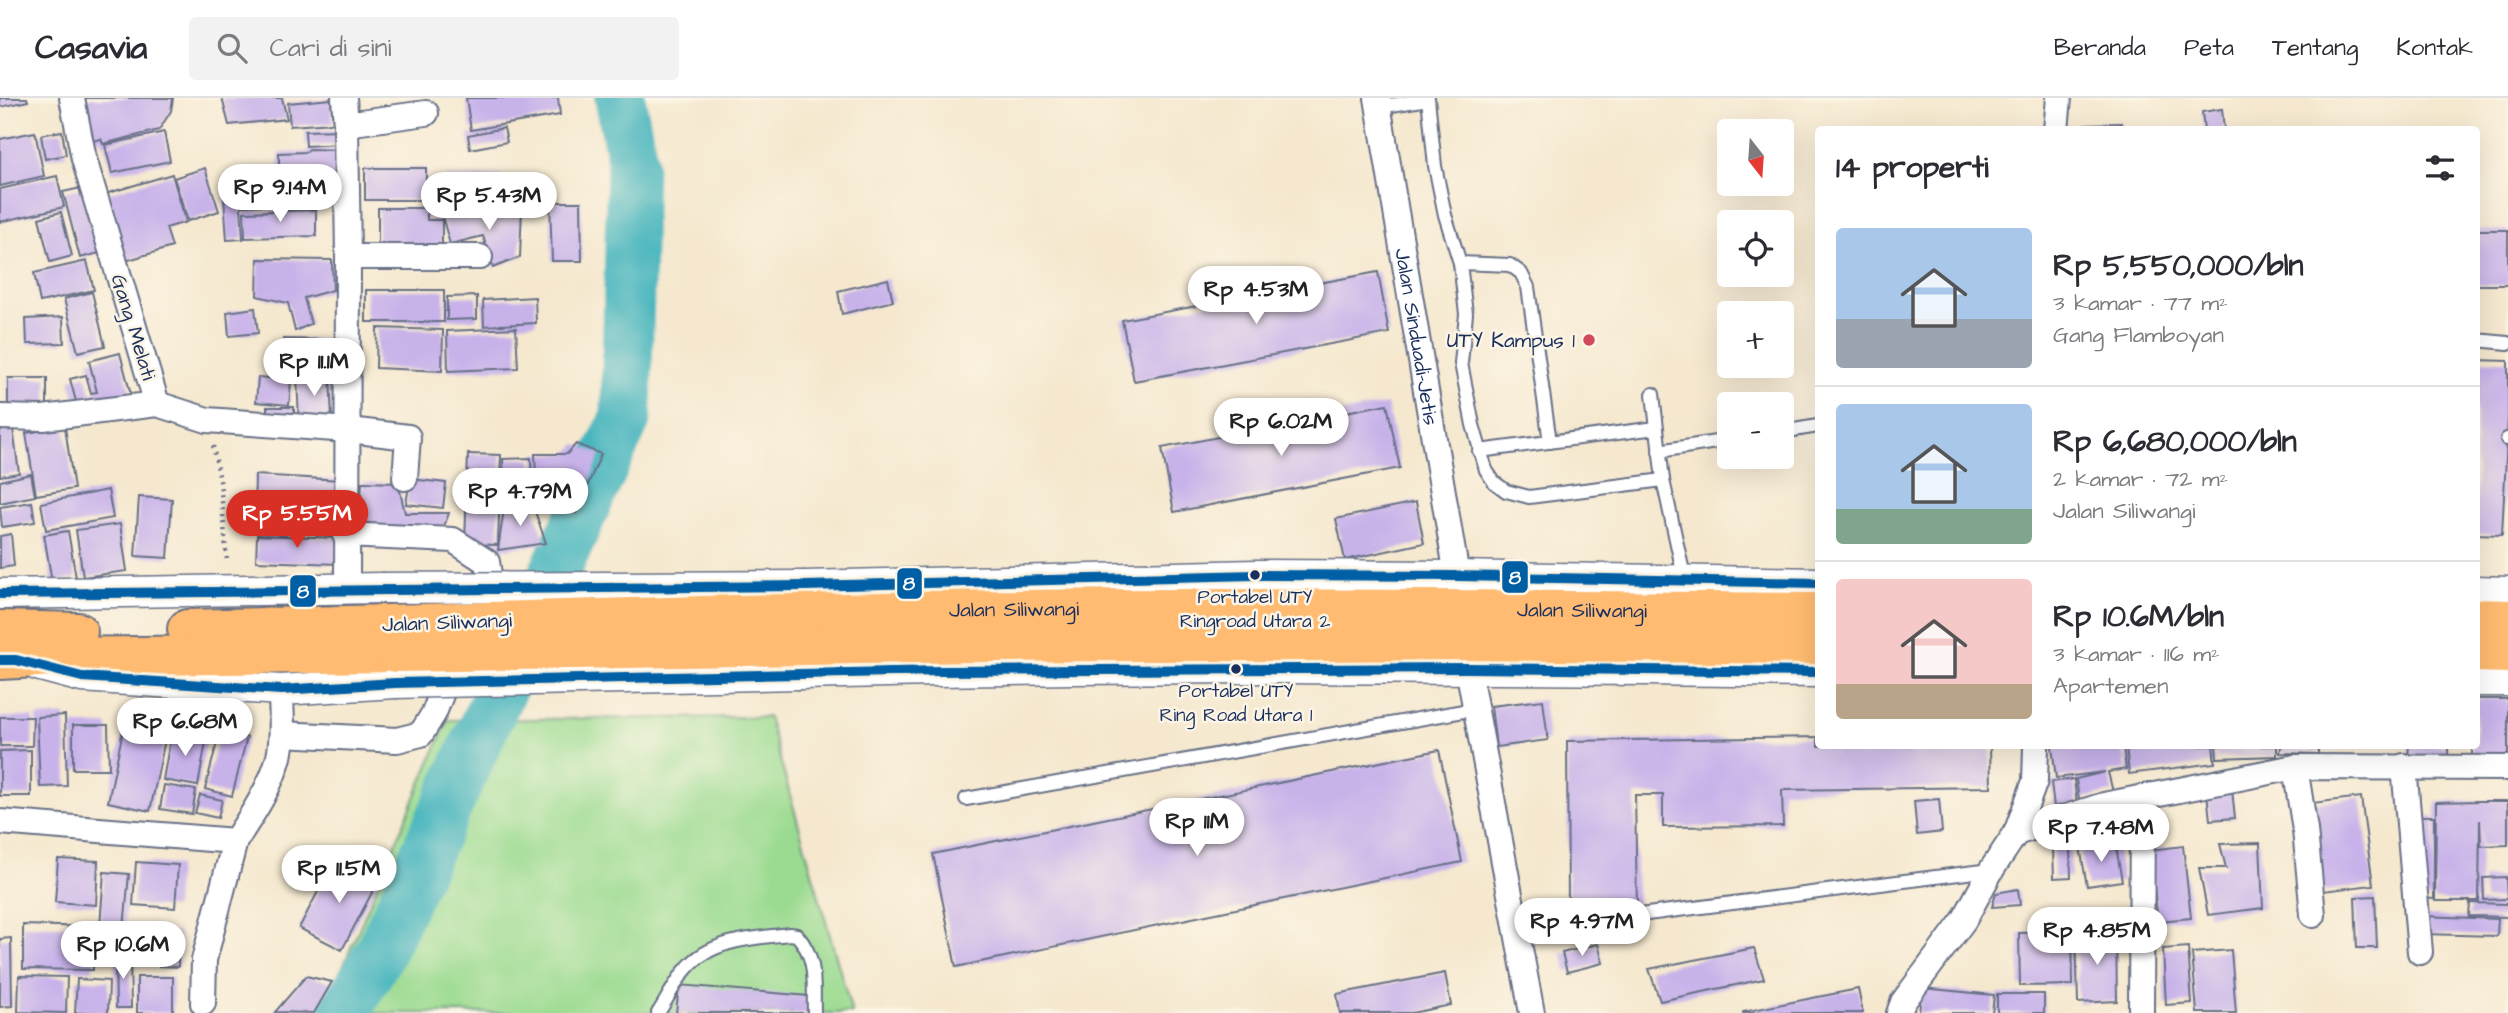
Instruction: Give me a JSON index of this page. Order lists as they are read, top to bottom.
{
  "streets": {
    "highway": ["Jalan Siliwangi"],
    "street": ["Gang Melati", "Jalan Sinduadi-Jetis"]
  },
  "places": ["UTY Kampus 1", "Portabel UTY Ringroad Utara 2", "Portabel UTY Ring Road Utara 1"],
  "lines": ["transit line 8"],
  "north": "bottom",
  "page": {
    "header": "Casavia",
    "search": "Cari di sini",
    "nav": [
      "Beranda",
      "Peta",
      "Tentang",
      "Kontak"
    ],
    "map_buttons": ["+", "−"],
    "heading": "14 properti",
    "price": [
      "Rp 9.14M",
      "Rp 5.43M",
      "Rp 4.53M",
      "Rp 11.1M",
      "Rp 6.02M",
      "Rp 4.79M",
      "Rp 5.55M",
      "Rp 6.68M",
      "Rp 11M",
      "Rp 7.48M",
      "Rp 11.5M",
      "Rp 4.97M",
      "Rp 4.85M",
      "Rp 10.6M"
    ],
    "list": [
      {
        "name": "Rp 5,550,000/bln",
        "note": "3 kamar · 77 m² · Gang Flamboyan"
      },
      {
        "name": "Rp 6,680,000/bln",
        "note": "2 kamar · 72 m² · Jalan Siliwangi"
      },
      {
        "name": "Rp 10.6M/bln",
        "note": "3 kamar · 116 m² · Apartemen"
      }
    ]
  }
}
